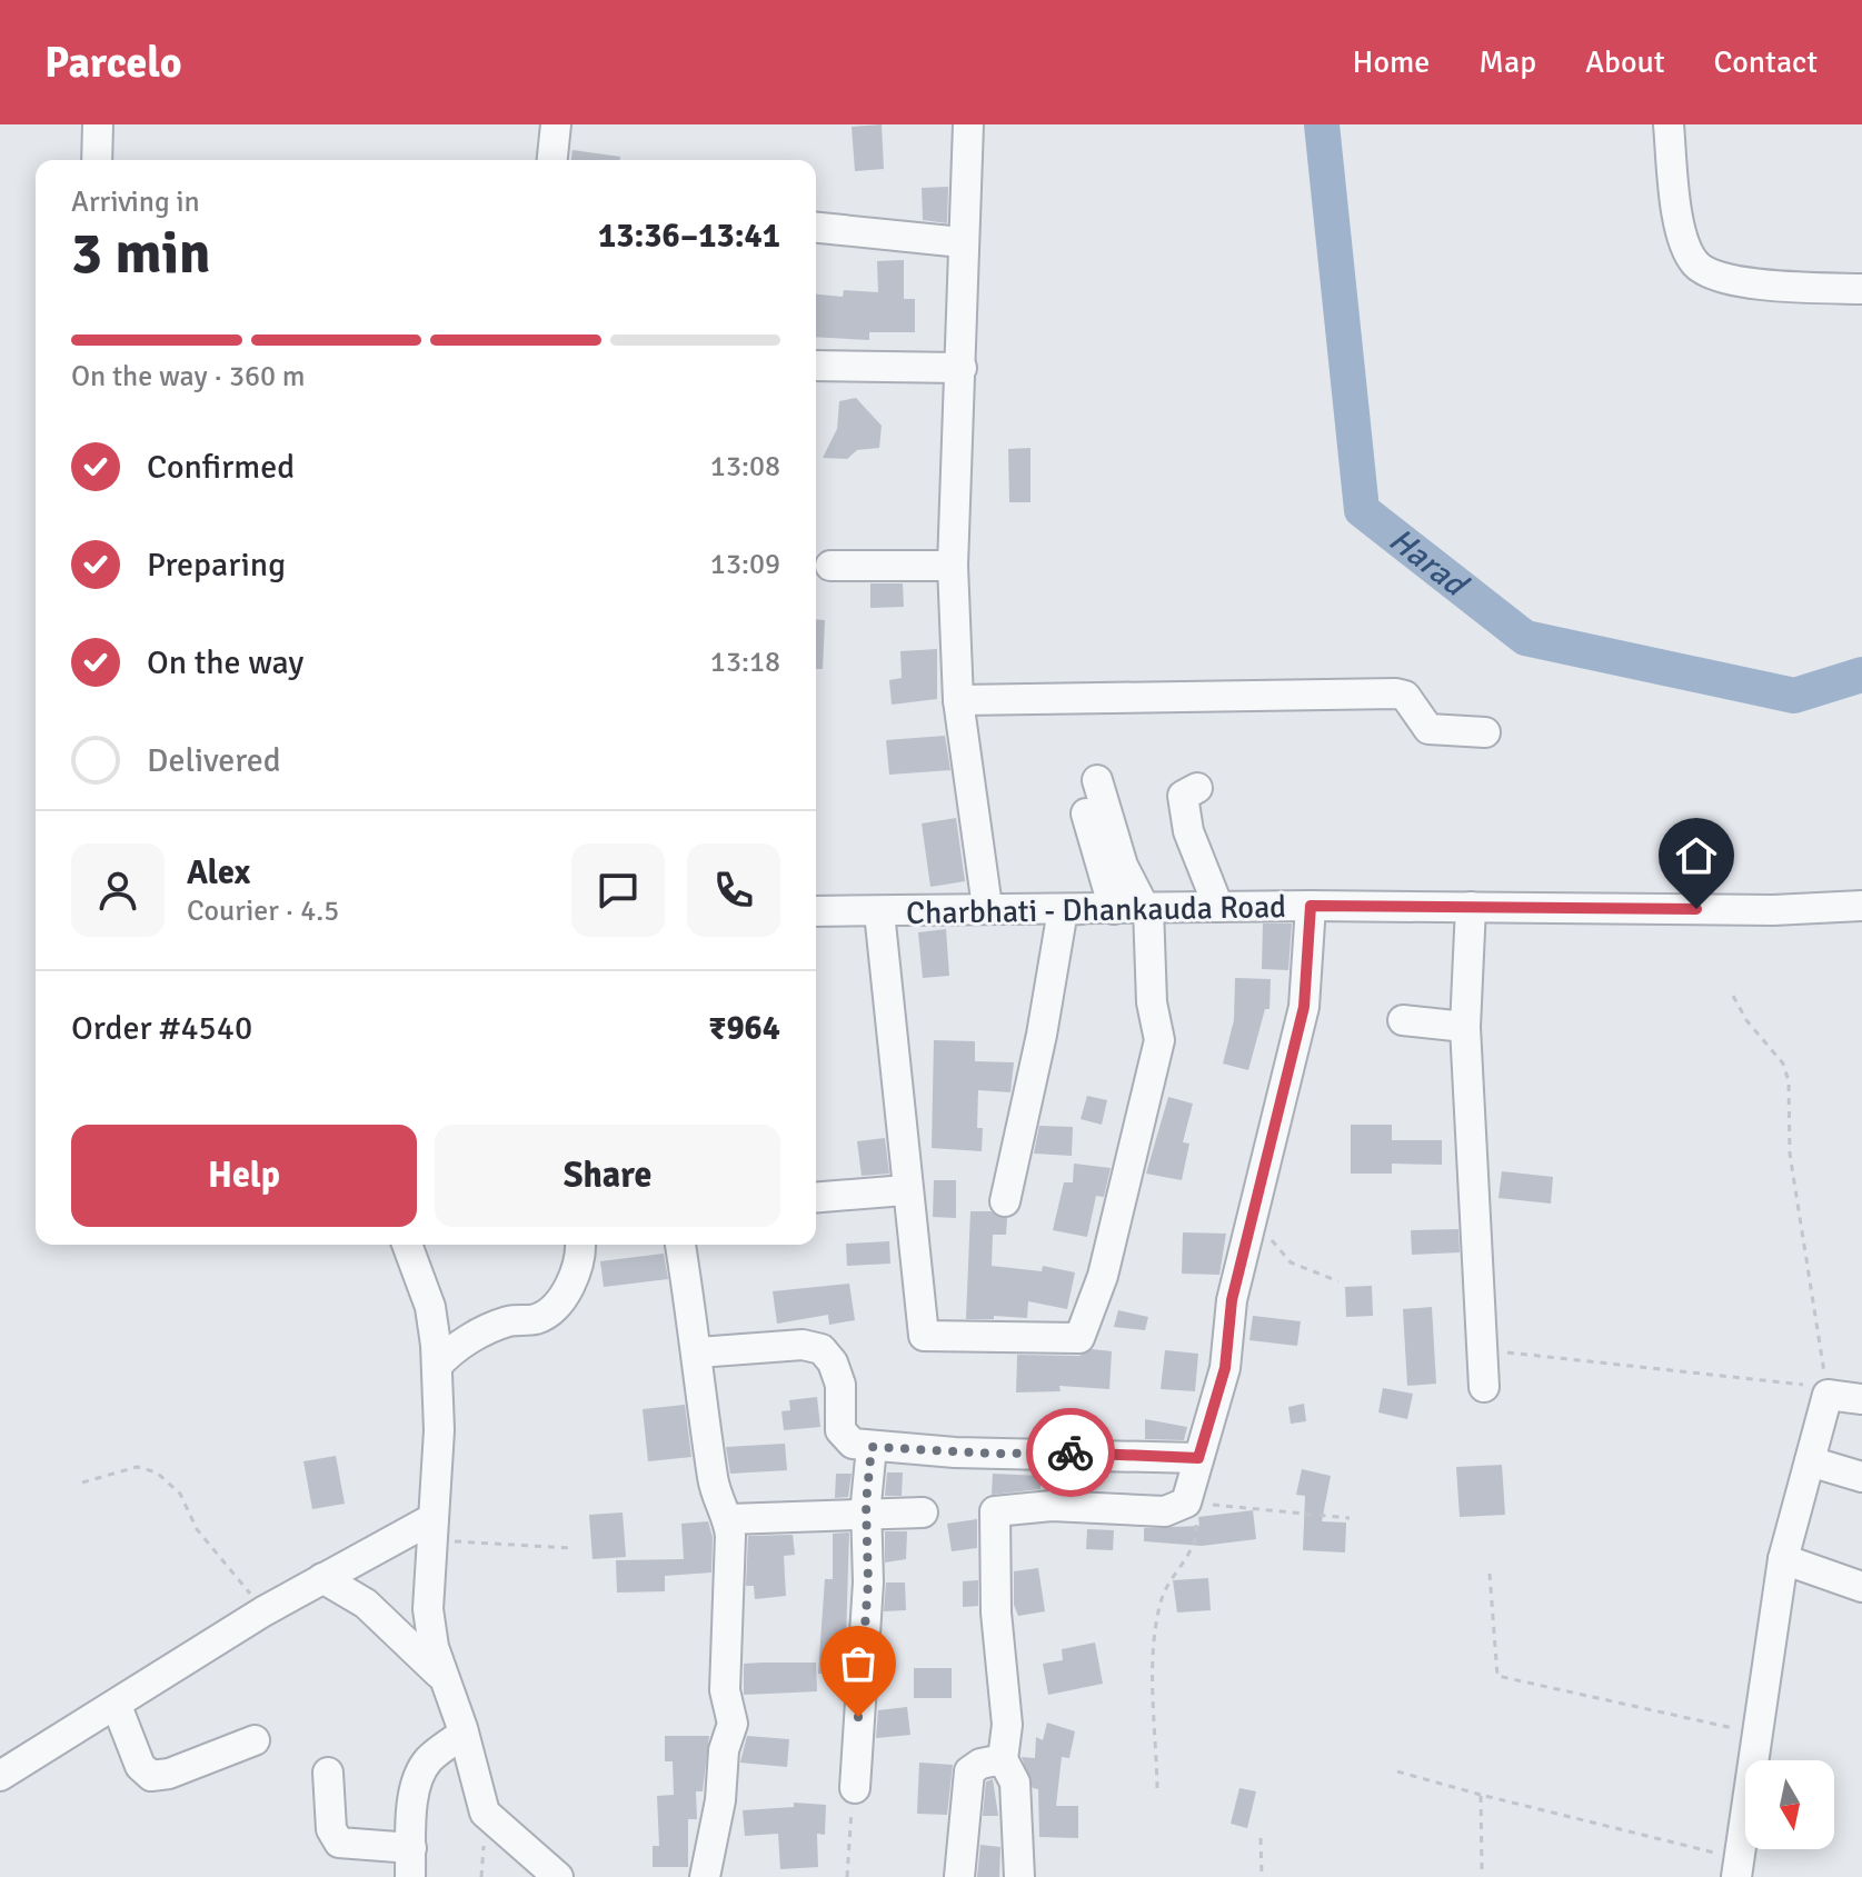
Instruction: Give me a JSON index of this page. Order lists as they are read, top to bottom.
{
  "streets": {
    "street": ["Charbhati - Dhankauda Road"]
  },
  "water": ["Harad"],
  "north": "bottom",
  "page": {
    "header": "Parcelo",
    "nav": [
      "Home",
      "Map",
      "About",
      "Contact"
    ],
    "heading": ["3 min", "Arriving in", "13:36–13:41"],
    "panel": [
      "Alex",
      "Courier · 4.5",
      "Order #4540",
      "₹964"
    ],
    "bar": "On the way · 360 m",
    "list": [
      ["Confirmed", "13:08"],
      ["Preparing", "13:09"],
      ["On the way", "13:18"],
      "Delivered"
    ],
    "buttons": ["Help", "Share"]
  }
}
